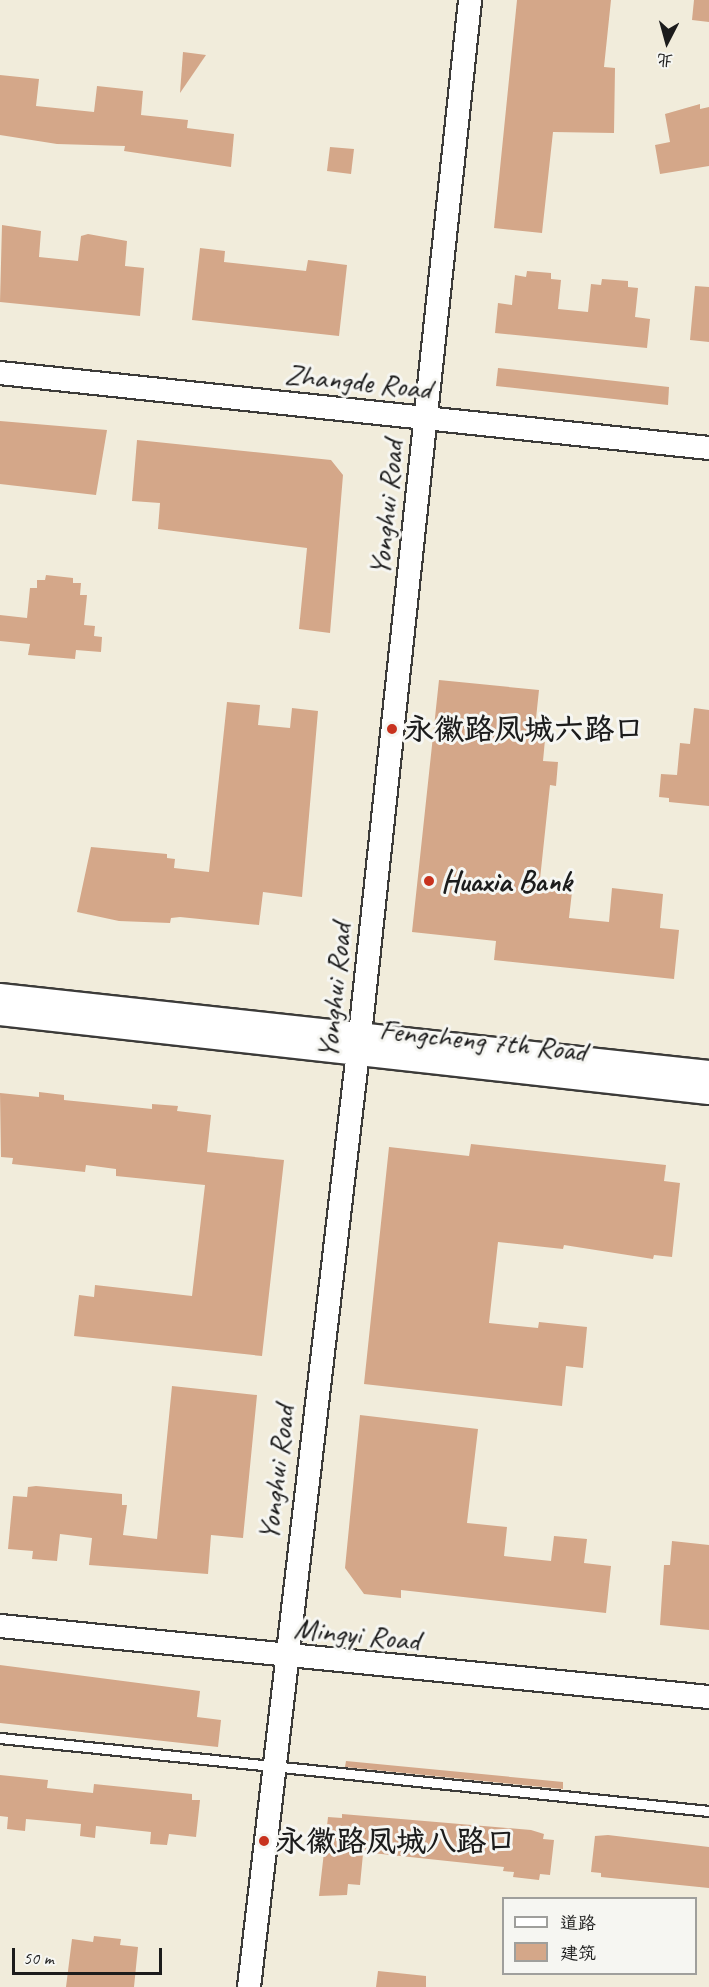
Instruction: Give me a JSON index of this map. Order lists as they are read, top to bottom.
{
  "streets": {
    "street": [
      "Zhangde Road",
      "Yonghui Road",
      "Fengcheng 7th Road",
      "Mingyi Road"
    ]
  },
  "crossings": [
    ["Zhangde Road", "Yonghui Road"],
    ["Yonghui Road", "Fengcheng 7th Road"],
    ["Yonghui Road", "Mingyi Road"]
  ],
  "places": ["永徽路凤城六路口", "Huaxia Bank", "永徽路凤城八路口"],
  "legend": ["道路", "建筑"],
  "scale_bar": "50 m",
  "north": "bottom"
}
